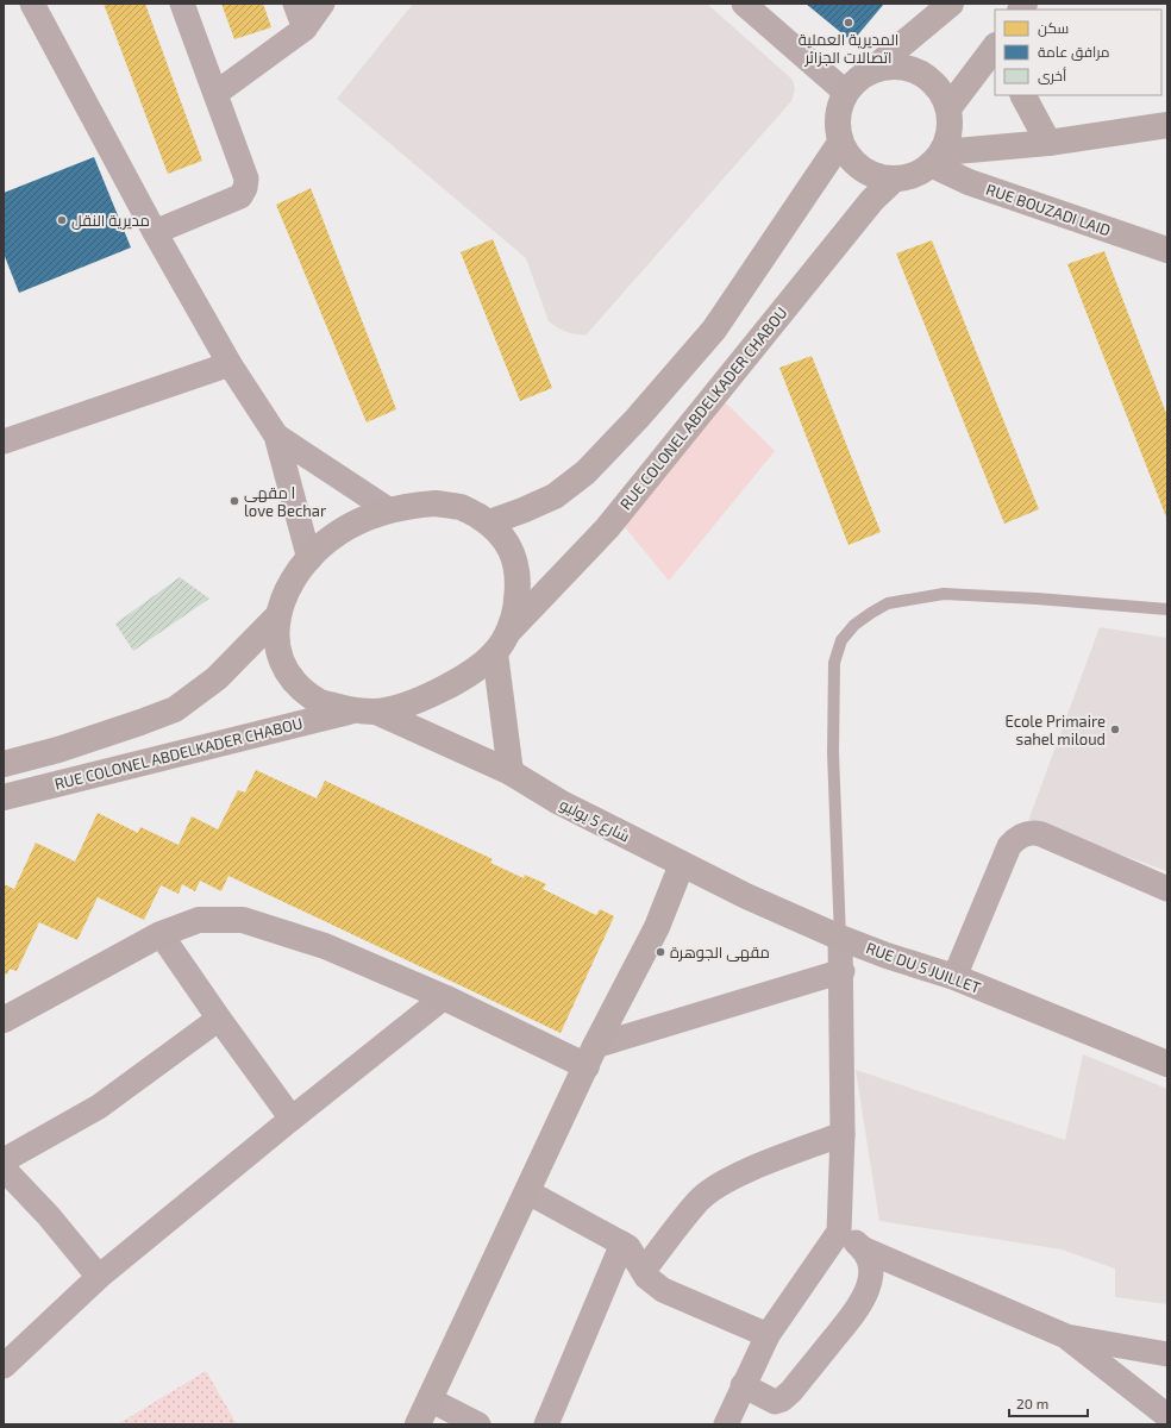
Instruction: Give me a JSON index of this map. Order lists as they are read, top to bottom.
{
  "streets": {
    "main road": [
      "RUE BOUZADI LAID",
      "RUE COLONEL ABDELKADER CHABOU",
      "شارع 5 يوليو",
      "RUE DU 5 JUILLET"
    ]
  },
  "crossings": [
    ["RUE BOUZADI LAID", "RUE COLONEL ABDELKADER CHABOU"],
    ["RUE COLONEL ABDELKADER CHABOU", "شارع 5 يوليو"],
    ["شارع 5 يوليو", "RUE DU 5 JUILLET"]
  ],
  "places": [
    "المديرية العملية اتصالات الجزائر",
    "مديرية النقل",
    "مقهى I love Bechar",
    "Ecole Primaire sahel miloud",
    "مقهى الجوهرة"
  ],
  "legend": ["سكن", "مرافق عامة", "أخرى"],
  "scale_bar": "20 m"
}
